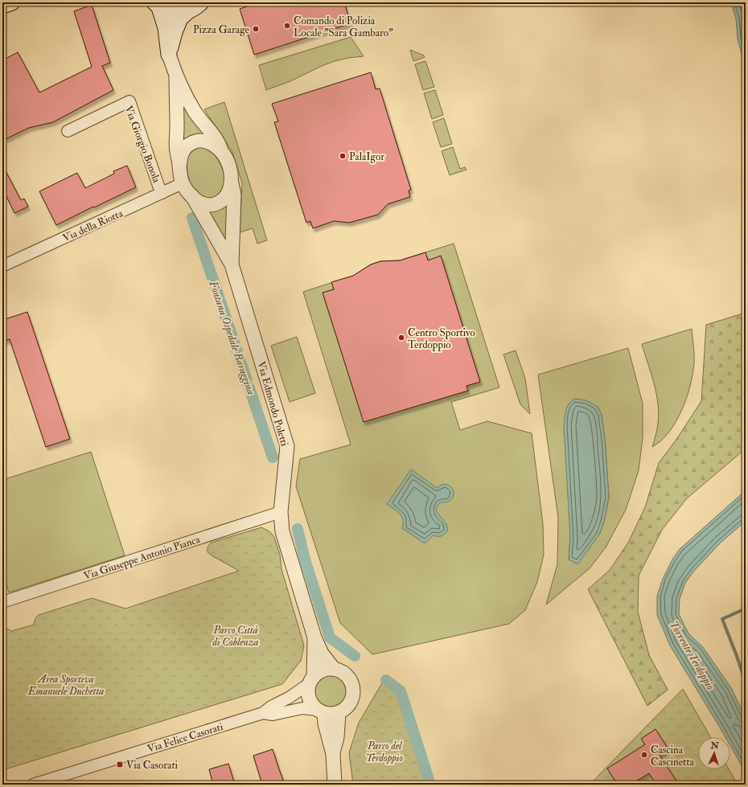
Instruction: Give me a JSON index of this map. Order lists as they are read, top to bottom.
{
  "streets": {
    "street": [
      "Via Giorgio Bonola",
      "Via della Riotta",
      "Via Edmondo Poletti",
      "Via Giuseppe Antonio Pianca",
      "Via Felice Casorati"
    ]
  },
  "crossings": [
    ["Via Giorgio Bonola", "Via della Riotta"],
    ["Via della Riotta", "Via Edmondo Poletti"],
    ["Via Edmondo Poletti", "Via Giuseppe Antonio Pianca"]
  ],
  "water": ["Fontana Ospedale Baraggina", "Torrente Terdoppio"],
  "parks": ["Parco Città di Coblenza", "Area Sportiva Emanuele Duchetta", "Parco del Terdoppio"],
  "places": {
    "other": [
      "Comando di Polizia Locale \"Sara Gambaro\"",
      "Pizza Garage",
      "PalaIgor",
      "Centro Sportivo Terdoppio",
      "Cascina Cascinetta"
    ],
    "transit": ["Via Casorati"]
  },
  "north": "top"
}
